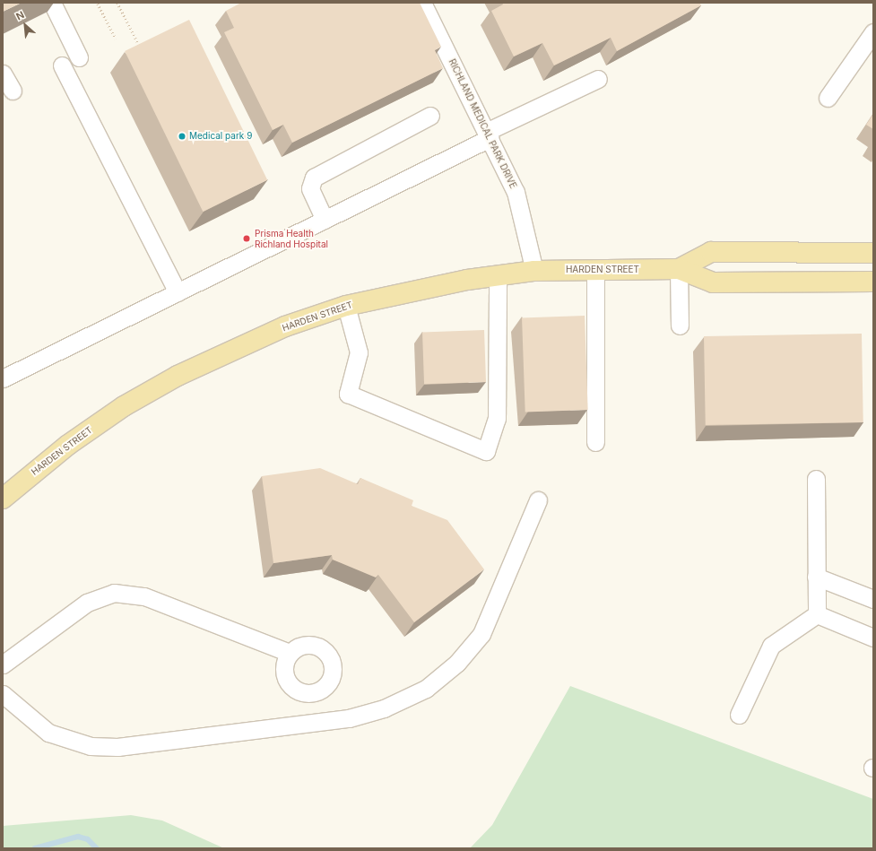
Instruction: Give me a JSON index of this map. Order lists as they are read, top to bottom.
{
  "streets": {
    "main road": ["HARDEN STREET"],
    "street": ["RICHLAND MEDICAL PARK DRIVE"]
  },
  "crossings": [
    ["RICHLAND MEDICAL PARK DRIVE", "HARDEN STREET"]
  ],
  "places": ["Medical park 9", "Prisma Health Richland Hospital"],
  "north": "top left"
}
